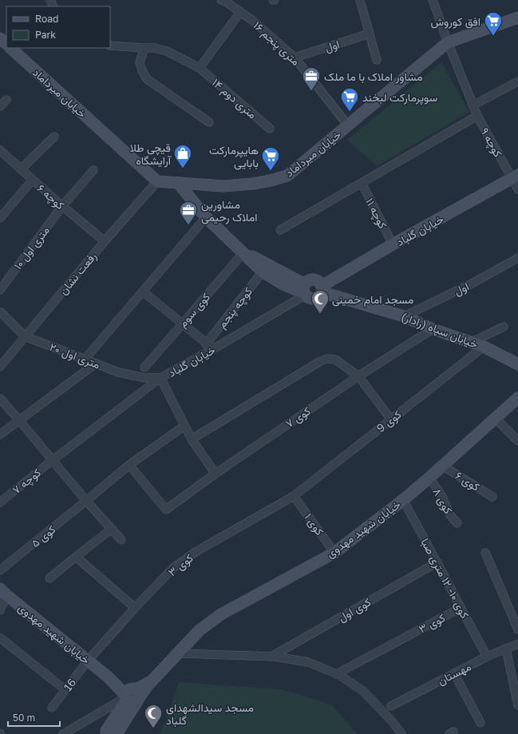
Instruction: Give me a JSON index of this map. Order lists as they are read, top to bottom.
{
  "streets": {
    "street": [
      "۱۶ متری پنجم",
      "اول",
      "خیابان میرداماد",
      "۱۴ متری دوم",
      "کوچه ۹",
      "کوچه ۶",
      "کوچه ۱۱",
      "خیابان گلباد",
      "۱۰ متری اول",
      "رفعت نشان",
      "کوچه پنجم",
      "کوی سوم",
      "خیابان سپاه (رادار)",
      "۲۰ متری اول",
      "کوی ۷",
      "کوی 9",
      "کوچه ۷",
      "کوی ۶",
      "کوی ۸",
      "کوی ۱",
      "خیابان شهید مهدوی",
      "کوی ۵",
      "کوی ۳",
      "کوی ۱۰- ۱۲ متری صبا",
      "کوی اول",
      "مهستان",
      "16"
    ]
  },
  "crossings": [
    ["۱۶ متری پنجم", "اول"],
    ["۱۶ متری پنجم", "خیابان میرداماد"],
    ["اول", "خیابان سپاه (رادار)"],
    ["خیابان میرداماد", "کوچه ۹"],
    ["خیابان میرداماد", "رفعت نشان"],
    ["کوچه ۹", "خیابان گلباد"],
    ["کوچه ۶", "۱۰ متری اول"],
    ["کوچه ۶", "رفعت نشان"],
    ["کوچه ۱۱", "خیابان گلباد"],
    ["خیابان گلباد", "کوچه پنجم"],
    ["خیابان گلباد", "خیابان سپاه (رادار)"],
    ["خیابان گلباد", "۲۰ متری اول"],
    ["خیابان گلباد", "کوچه ۷"],
    ["رفعت نشان", "۲۰ متری اول"],
    ["خیابان سپاه (رادار)", "کوی ۷"],
    ["خیابان سپاه (رادار)", "کوی 9"],
    ["کوی ۷", "کوی ۵"],
    ["کوی 9", "کوی ۱"],
    ["کوی 9", "کوی ۳"],
    ["کوی ۶", "خیابان شهید مهدوی"],
    ["کوی ۸", "خیابان شهید مهدوی"],
    ["کوی ۱", "خیابان شهید مهدوی"],
    ["کوی ۱", "کوی ۳"],
    ["خیابان شهید مهدوی", "کوی ۳"],
    ["خیابان شهید مهدوی", "کوی ۱۰- ۱۲ متری صبا"],
    ["خیابان شهید مهدوی", "16"],
    ["کوی ۳", "کوی ۱۰- ۱۲ متری صبا"],
    ["کوی ۳", "16"],
    ["کوی ۱۰- ۱۲ متری صبا", "کوی اول"],
    ["کوی ۱۰- ۱۲ متری صبا", "مهستان"]
  ],
  "places": {
    "supermarket": ["افق کوروش", "سوپرمارکت لبخند", "هایپرمارکت بابایی"],
    "office": ["مشاور املاک با ما ملک", "مشاورین املاک رحیمی"],
    "shop": ["قیچی طلا آرایشگاه"],
    "mosque": ["مسجد امام خمینی", "مسجد سیدالشهدای گلباد"]
  },
  "legend": ["Road", "Park"],
  "scale_bar": "50 m"
}
